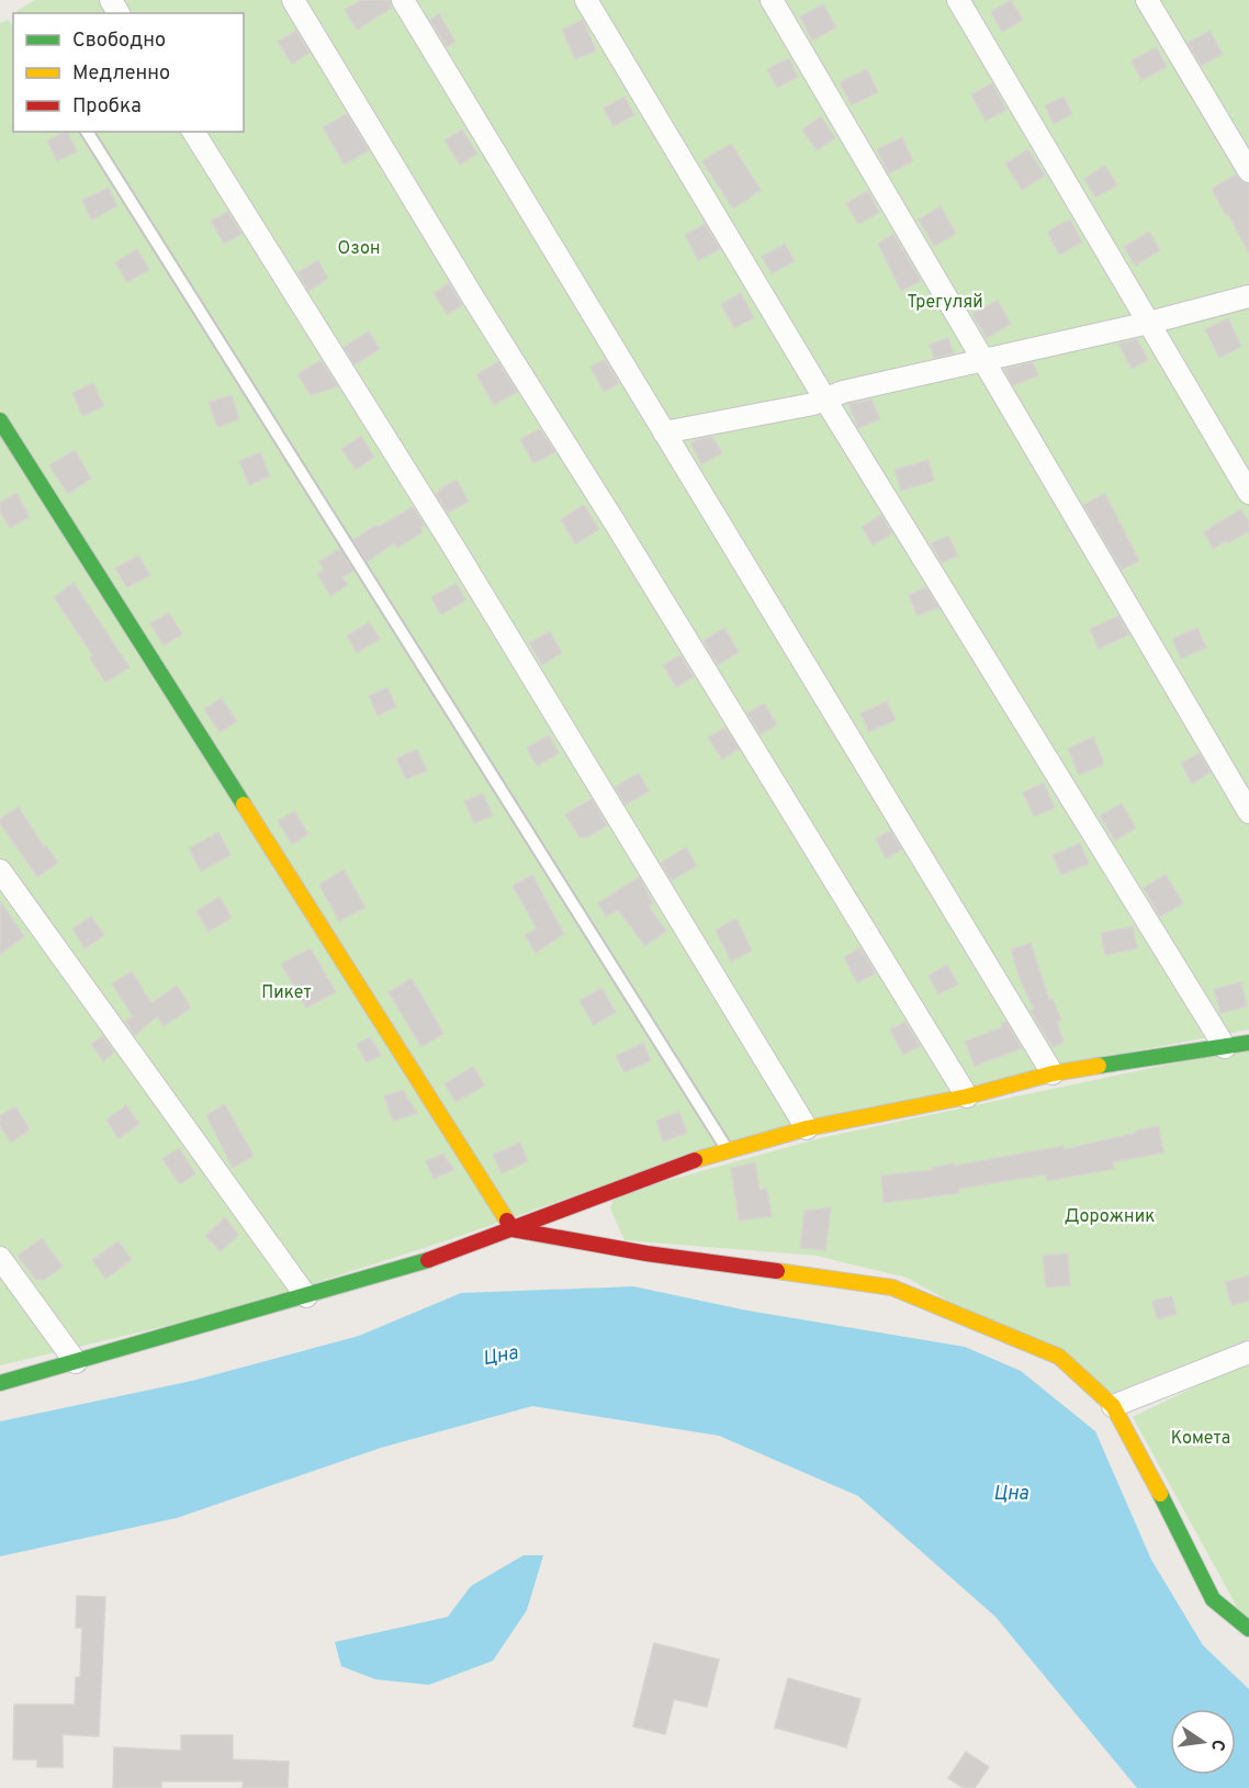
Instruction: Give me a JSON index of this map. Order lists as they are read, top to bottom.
{
  "water": ["Цна"],
  "parks": [
    "Озон",
    "Трегуляй",
    "Пикет",
    "Дорожник",
    "Комета"
  ],
  "legend": ["Свободно", "Медленно", "Пробка"],
  "north": "right"
}
